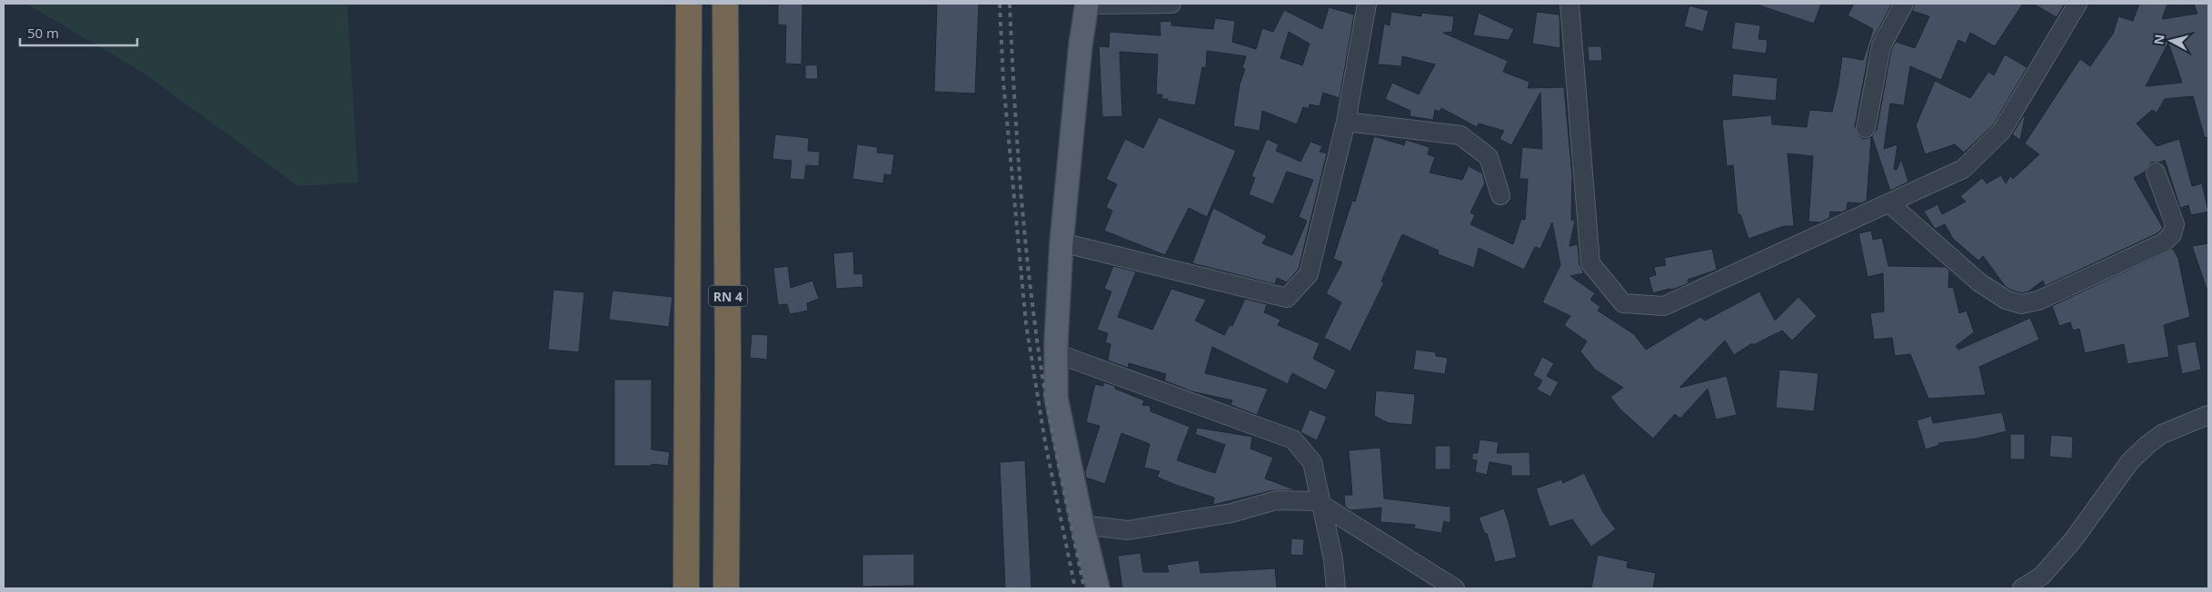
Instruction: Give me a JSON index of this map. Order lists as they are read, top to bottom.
{
  "streets": {
    "highway": ["RN 4"]
  },
  "scale_bar": "50 m",
  "north": "left"
}
